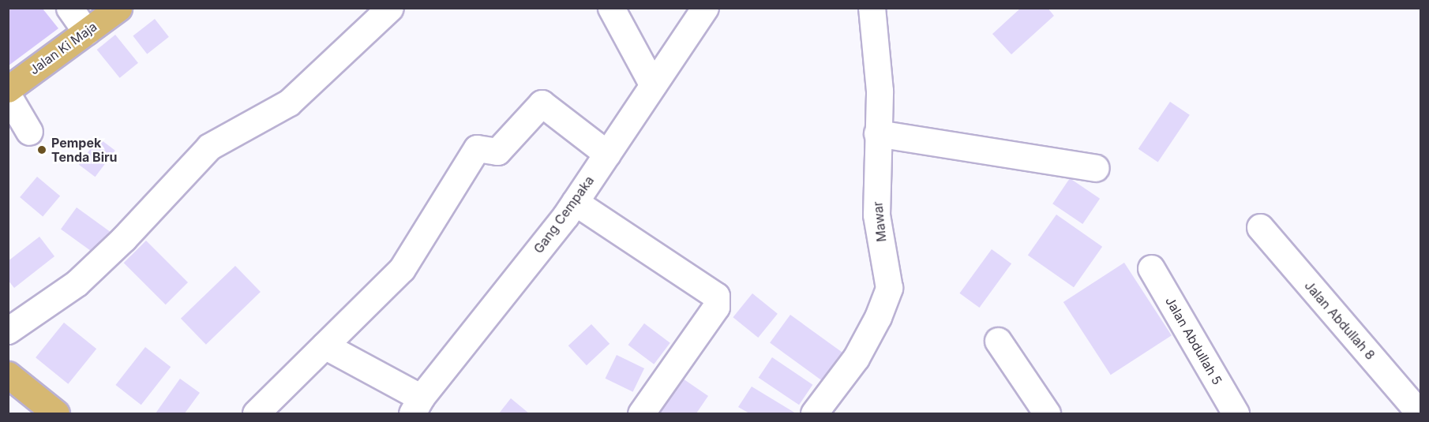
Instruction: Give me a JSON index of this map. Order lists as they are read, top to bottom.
{
  "streets": {
    "main road": ["Jalan Ki Maja"],
    "street": [
      "Gang Cempaka",
      "Mawar",
      "Jalan Abdullah 8",
      "Jalan Abdullah 5"
    ]
  },
  "places": ["Pempek Tenda Biru"]
}
